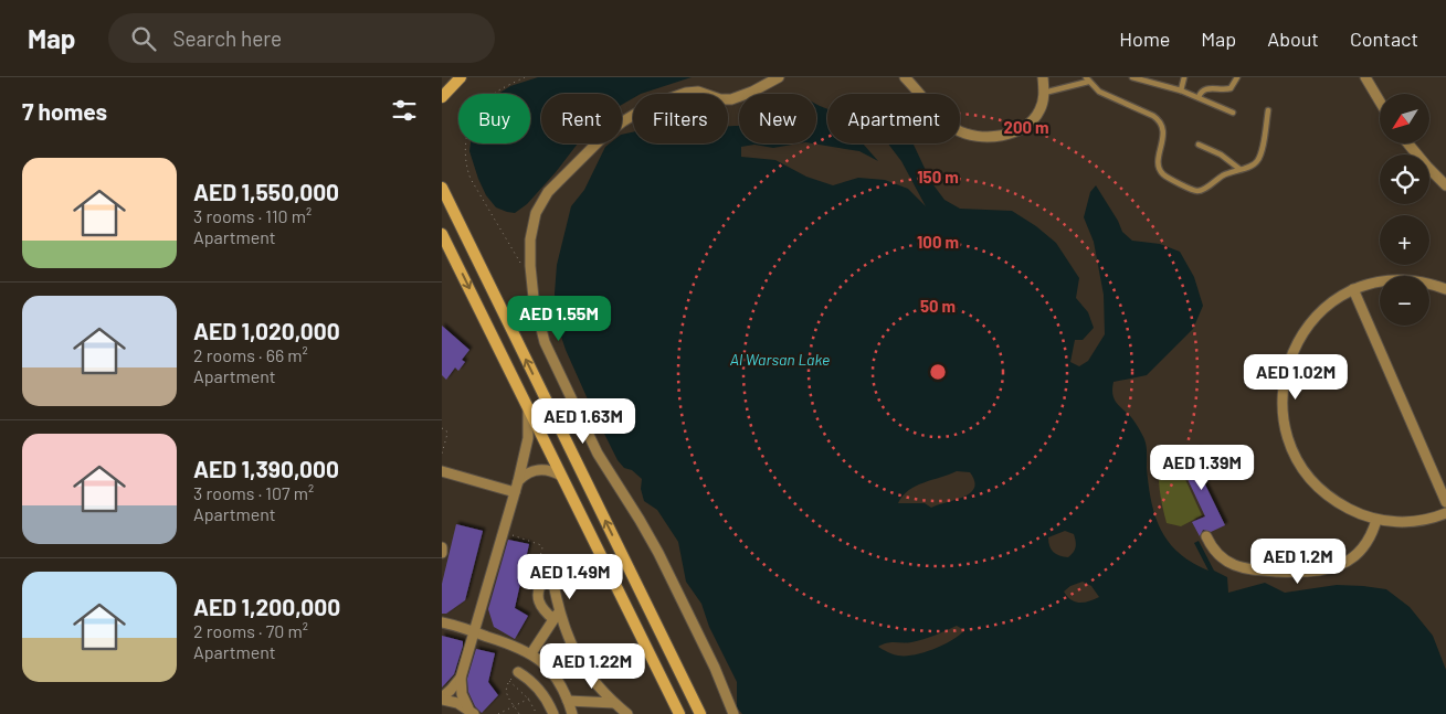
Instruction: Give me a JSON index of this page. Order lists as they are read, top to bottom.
{
  "water": ["Al Warsan Lake"],
  "north": "bottom left",
  "page": {
    "header": "Map",
    "search": "Search here",
    "nav": [
      "Home",
      "Map",
      "About",
      "Contact"
    ],
    "heading": "7 homes",
    "map_buttons": ["+", "−"],
    "chip": [
      "Buy",
      "Rent",
      "Filters",
      "New",
      "Apartment"
    ],
    "list": [
      {
        "name": "AED 1,550,000",
        "note": "3 rooms · 110 m² · Apartment"
      },
      {
        "name": "AED 1,020,000",
        "note": "2 rooms · 66 m² · Apartment"
      },
      {
        "name": "AED 1,390,000",
        "note": "3 rooms · 107 m² · Apartment"
      },
      {
        "name": "AED 1,200,000",
        "note": "2 rooms · 70 m² · Apartment"
      }
    ],
    "price": [
      "AED 1.55M",
      "AED 1.02M",
      "AED 1.63M",
      "AED 1.39M",
      "AED 1.2M",
      "AED 1.49M",
      "AED 1.22M"
    ]
  },
  "rings": [
    "200 m",
    "150 m",
    "100 m",
    "50 m"
  ]
}
